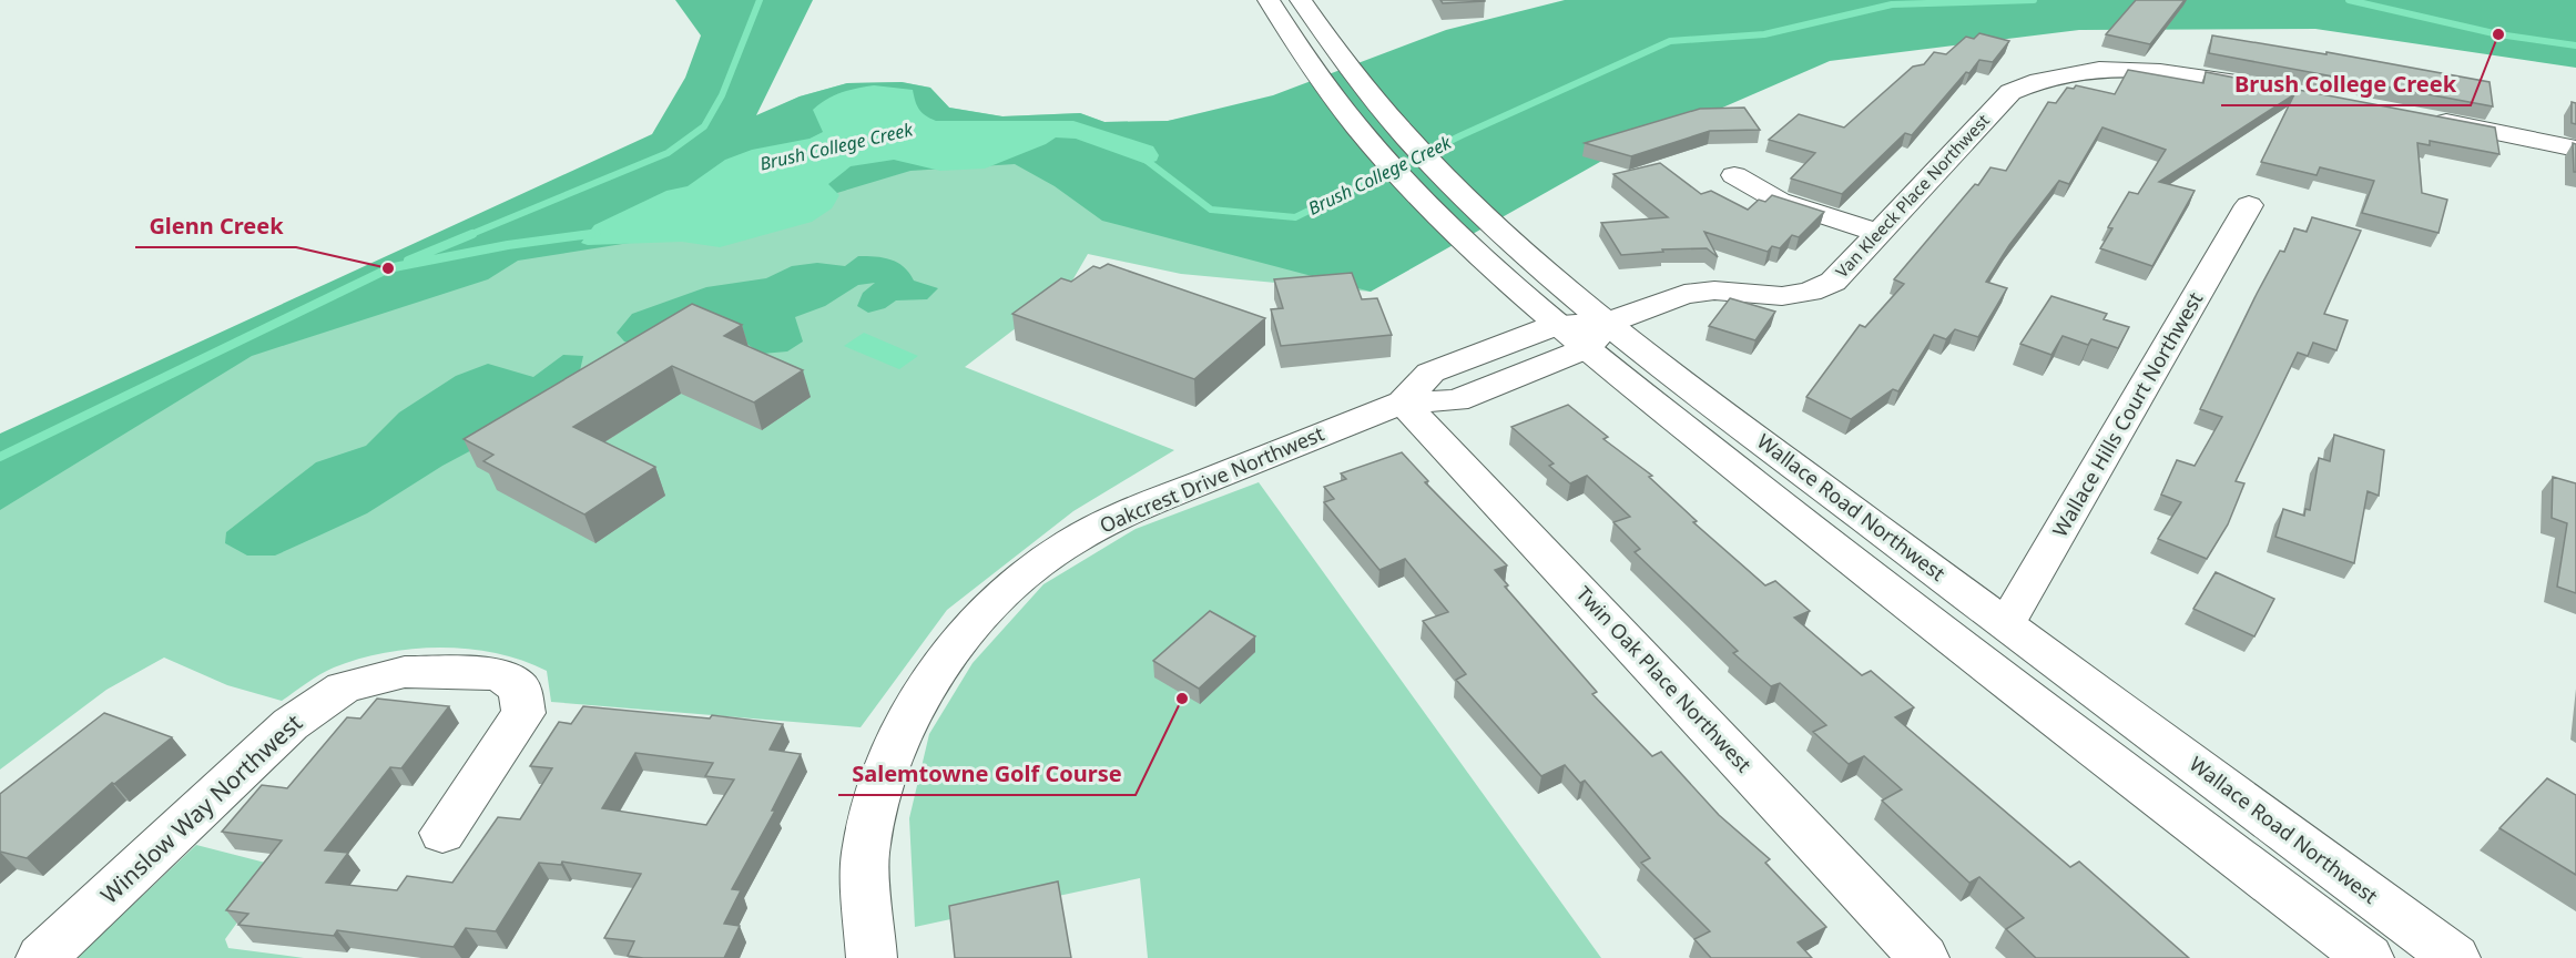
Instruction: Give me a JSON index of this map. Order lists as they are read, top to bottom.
{
  "streets": {
    "street": [
      "Van Kleeck Place Northwest",
      "Wallace Hills Court Northwest",
      "Oakcrest Drive Northwest",
      "Wallace Road Northwest",
      "Twin Oak Place Northwest",
      "Winslow Way Northwest"
    ]
  },
  "crossings": [
    ["Van Kleeck Place Northwest", "Oakcrest Drive Northwest"],
    ["Van Kleeck Place Northwest", "Wallace Road Northwest"],
    ["Wallace Hills Court Northwest", "Wallace Road Northwest"],
    ["Oakcrest Drive Northwest", "Wallace Road Northwest"],
    ["Oakcrest Drive Northwest", "Twin Oak Place Northwest"]
  ],
  "water": ["Brush College Creek"],
  "places": ["Brush College Creek", "Glenn Creek", "Salemtowne Golf Course"]
}
